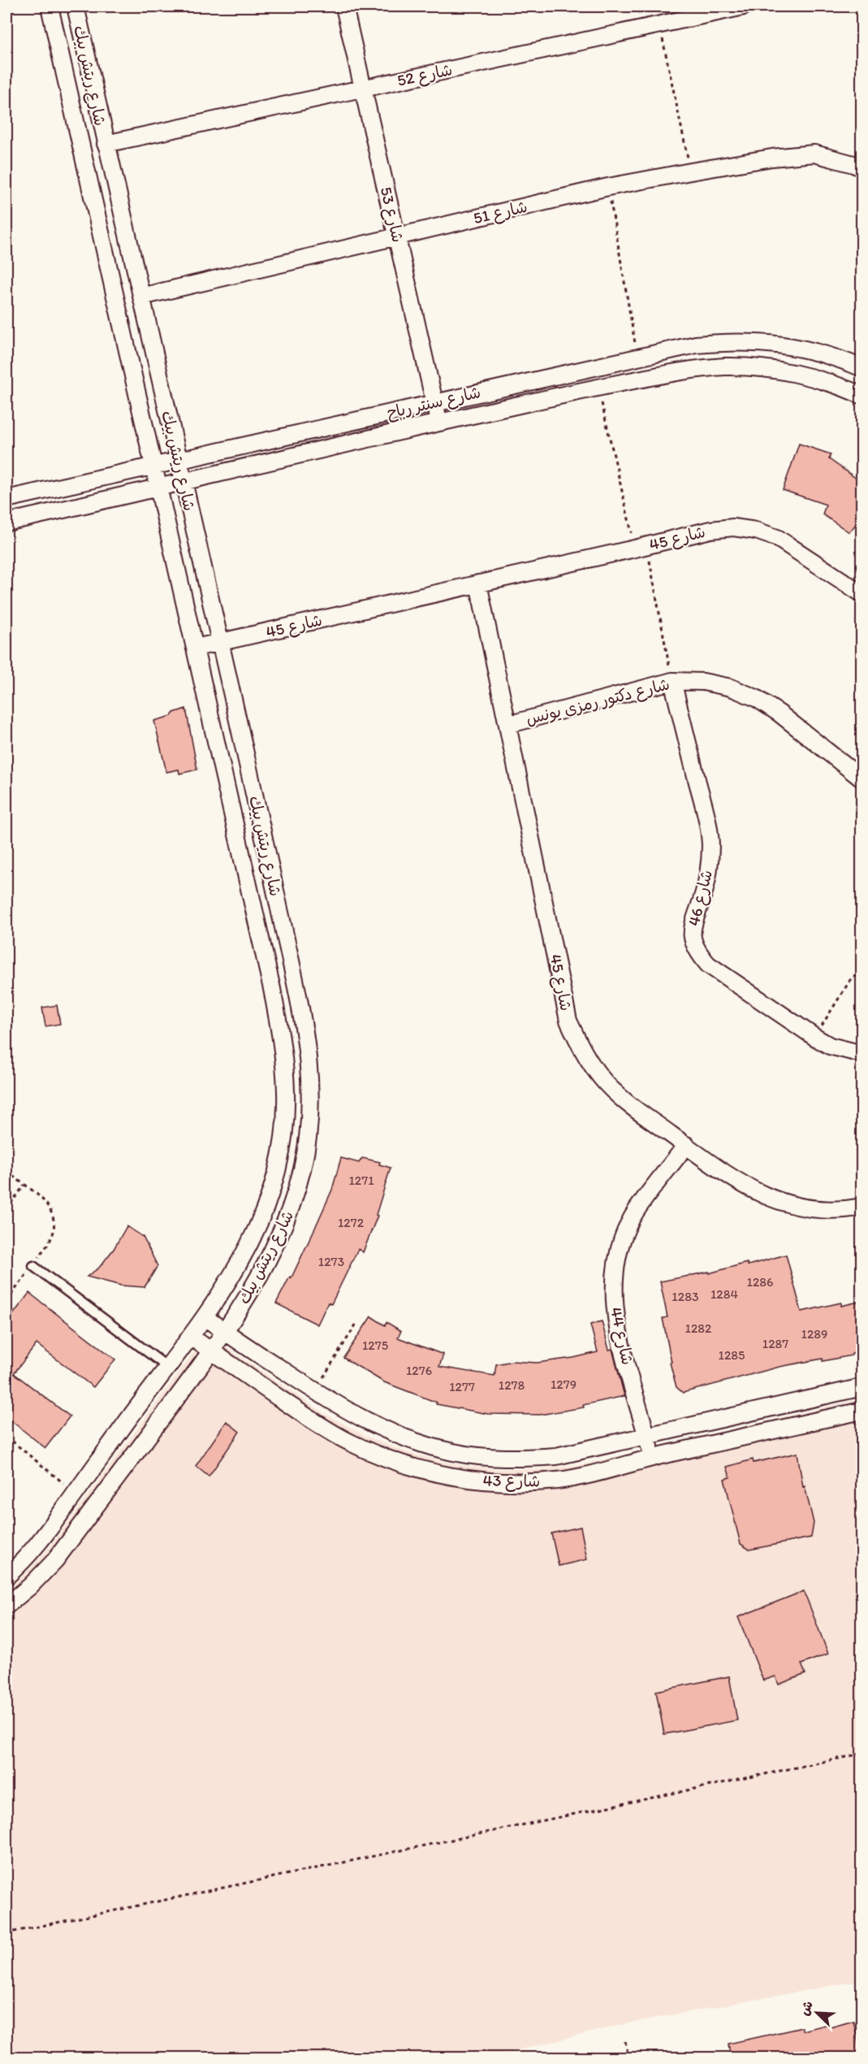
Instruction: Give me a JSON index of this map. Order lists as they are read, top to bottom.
{
  "streets": {
    "street": [
      "شارع 52",
      "شارع ريتش بيك",
      "شارع 51",
      "شارع 53",
      "شارع سنتر رباح",
      "شارع 45",
      "شارع دكتور رمزى يونس",
      "شارع 46",
      "شارع 44",
      "شارع 43"
    ]
  },
  "crossings": [
    ["شارع 52", "شارع ريتش بيك"],
    ["شارع 52", "شارع 53"],
    ["شارع ريتش بيك", "شارع 51"],
    ["شارع ريتش بيك", "شارع سنتر رباح"],
    ["شارع ريتش بيك", "شارع 45"],
    ["شارع ريتش بيك", "شارع 43"],
    ["شارع 51", "شارع 53"],
    ["شارع 53", "شارع سنتر رباح"],
    ["شارع 45", "شارع دكتور رمزى يونس"],
    ["شارع 45", "شارع 44"],
    ["شارع دكتور رمزى يونس", "شارع 46"],
    ["شارع 44", "شارع 43"]
  ],
  "house_numbers": [
    "1271",
    "1272",
    "1273",
    "1286",
    "1284",
    "1283",
    "1282",
    "1289",
    "1287",
    "1275",
    "1285",
    "1276",
    "1279",
    "1278",
    "1277"
  ],
  "north": "top left"
}
